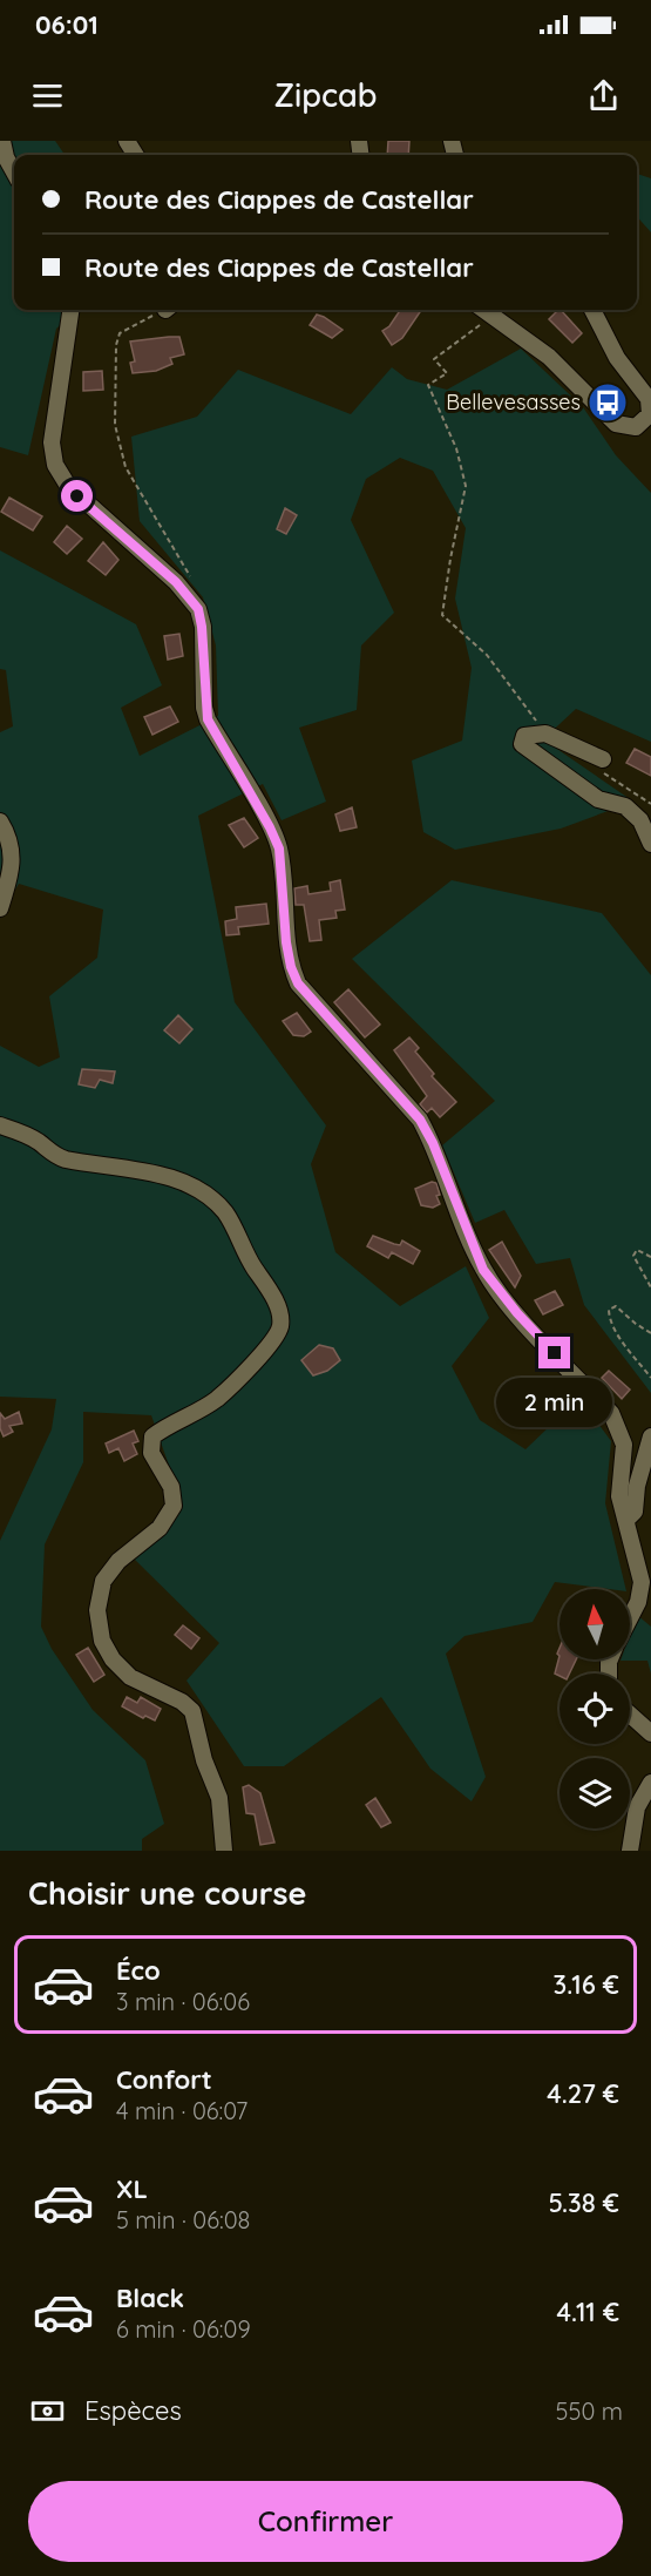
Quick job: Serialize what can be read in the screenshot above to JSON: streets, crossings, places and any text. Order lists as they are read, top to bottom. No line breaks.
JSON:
{"places":{"bus stop":["Bellevesasses"]},"north":"top","page":{"status":"06:01","header":"Zipcab","banner":["Route des Ciappes de Castellar","Route des Ciappes de Castellar"],"bubble":"2 min","heading":"Choisir une course","list":[{"name":"Éco","note":"3 min · 06:06","value":"3.16 €"},{"name":"Confort","note":"4 min · 06:07","value":"4.27 €"},{"name":"XL","note":"5 min · 06:08","value":"5.38 €"},{"name":"Black","note":"6 min · 06:09","value":"4.11 €"}],"pay":["Espèces","550 m"],"buttons":"Confirmer"}}
